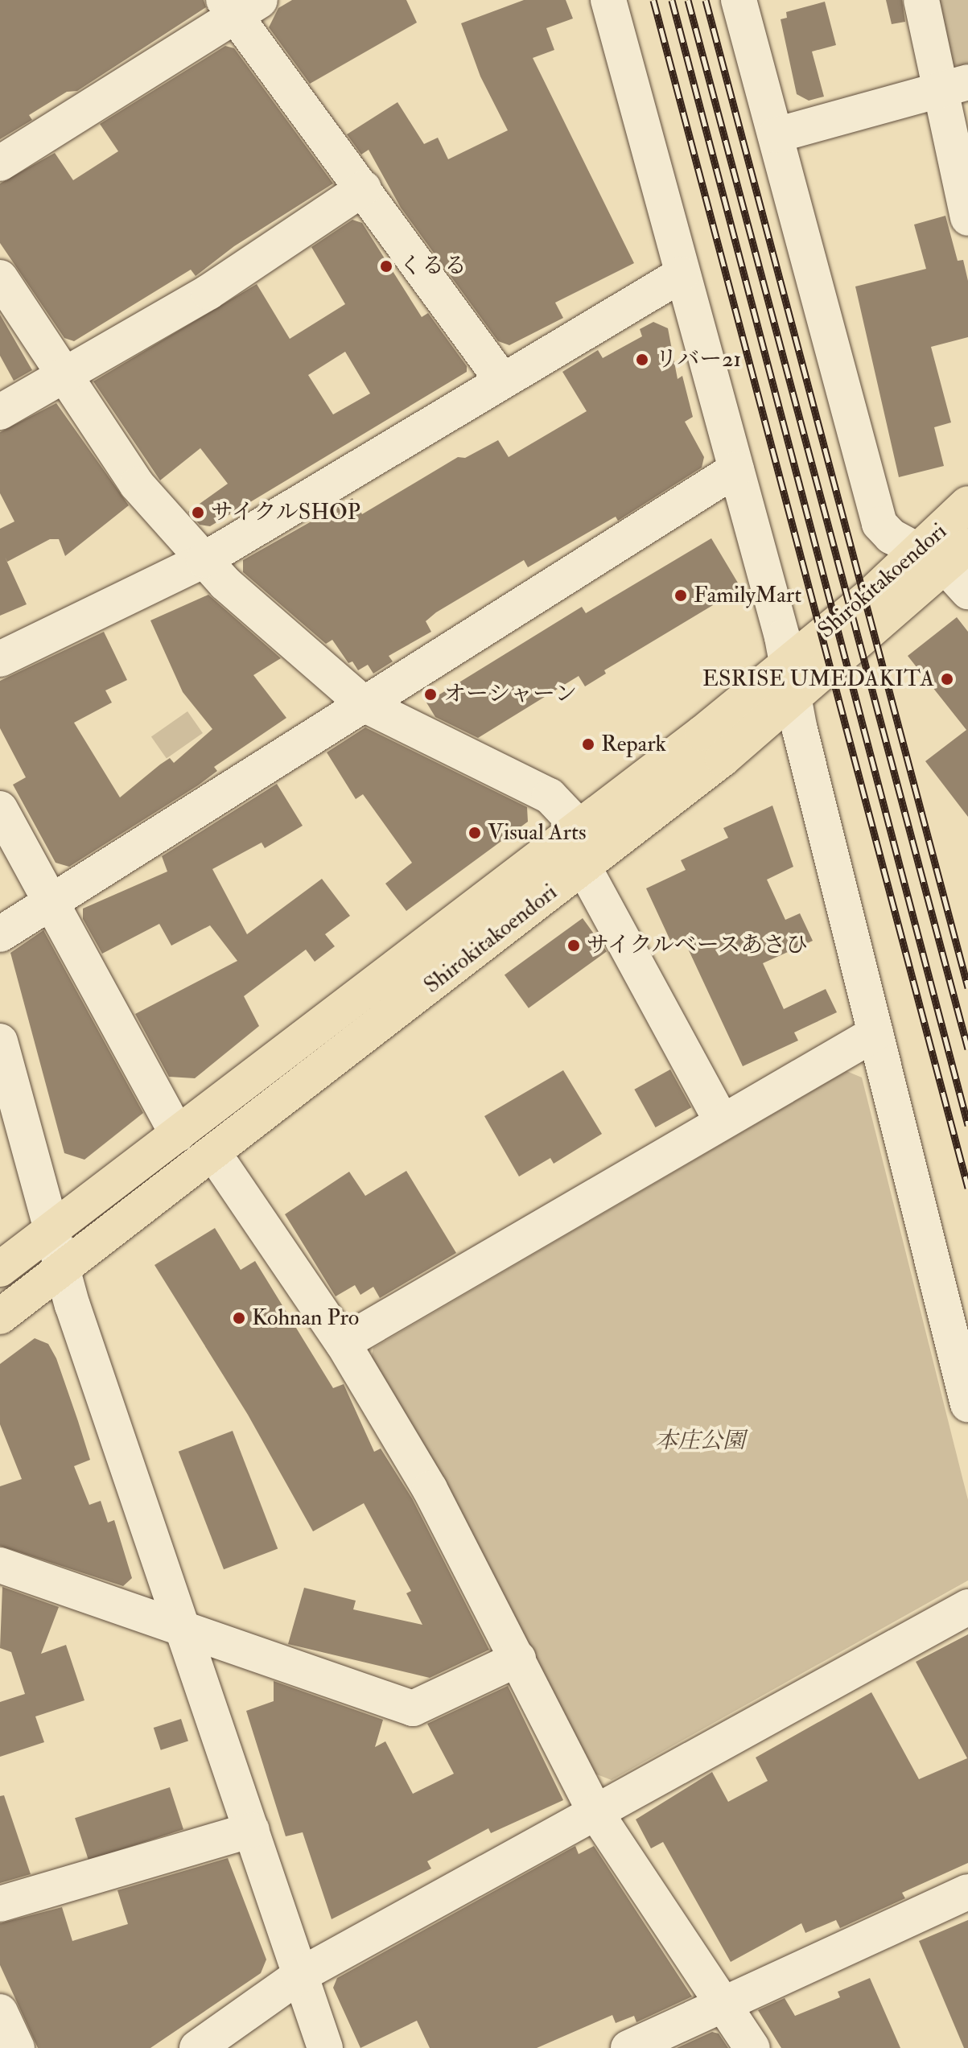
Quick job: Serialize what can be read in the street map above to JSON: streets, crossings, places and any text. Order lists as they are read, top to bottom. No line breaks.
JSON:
{"streets":{"main road":["Shirokitakoendori"]},"parks":["本庄公園"],"places":["くるる","リバー21","サイクルSHOP","FamilyMart","ESRISE UMEDAKITA","オーシャーン","Repark","Visual Arts","サイクルベースあさひ","Kohnan Pro"]}
